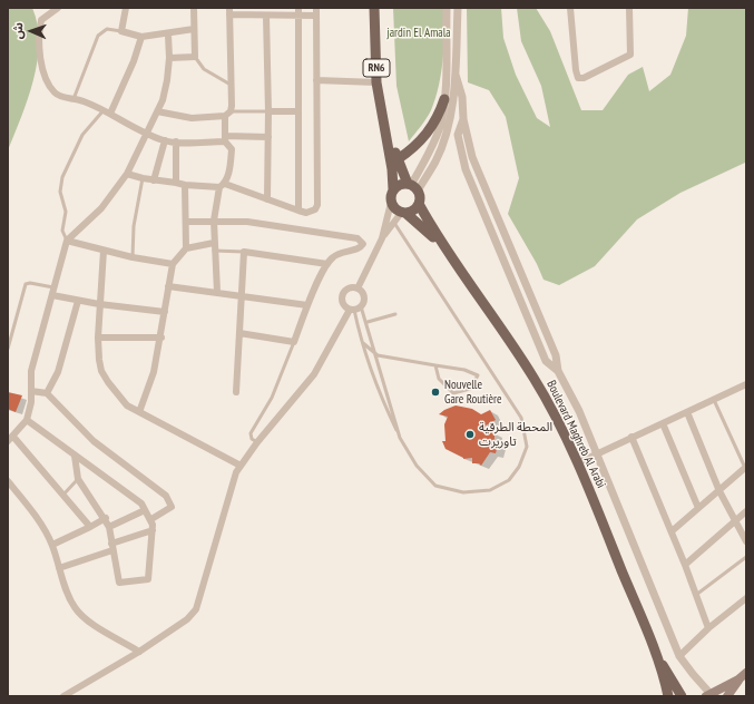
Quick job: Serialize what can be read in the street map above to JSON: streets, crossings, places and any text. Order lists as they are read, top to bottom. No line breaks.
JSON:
{"streets":{"main road":["RN6","Boulevard Maghreb Al Arabi"]},"crossings":[["RN6","Boulevard Maghreb Al Arabi"]],"parks":["jardin El Amala"],"places":["Nouvelle Gare Routière","المحطة الطرقية تاوريرت"],"north":"left"}
